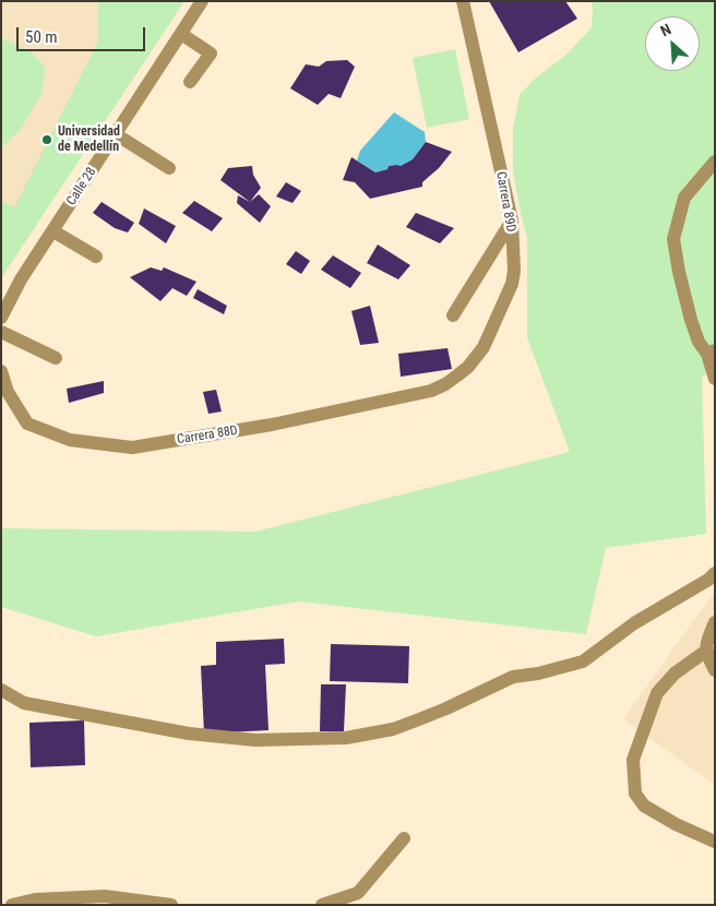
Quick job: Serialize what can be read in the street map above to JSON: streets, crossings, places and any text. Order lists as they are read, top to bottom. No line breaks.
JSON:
{"streets":{"street":["Calle 28","Carrera 89D","Carrera 88D"]},"crossings":[["Carrera 89D","Carrera 88D"]],"places":["Universidad de Medellín"],"scale_bar":"50 m","north":"top left"}
